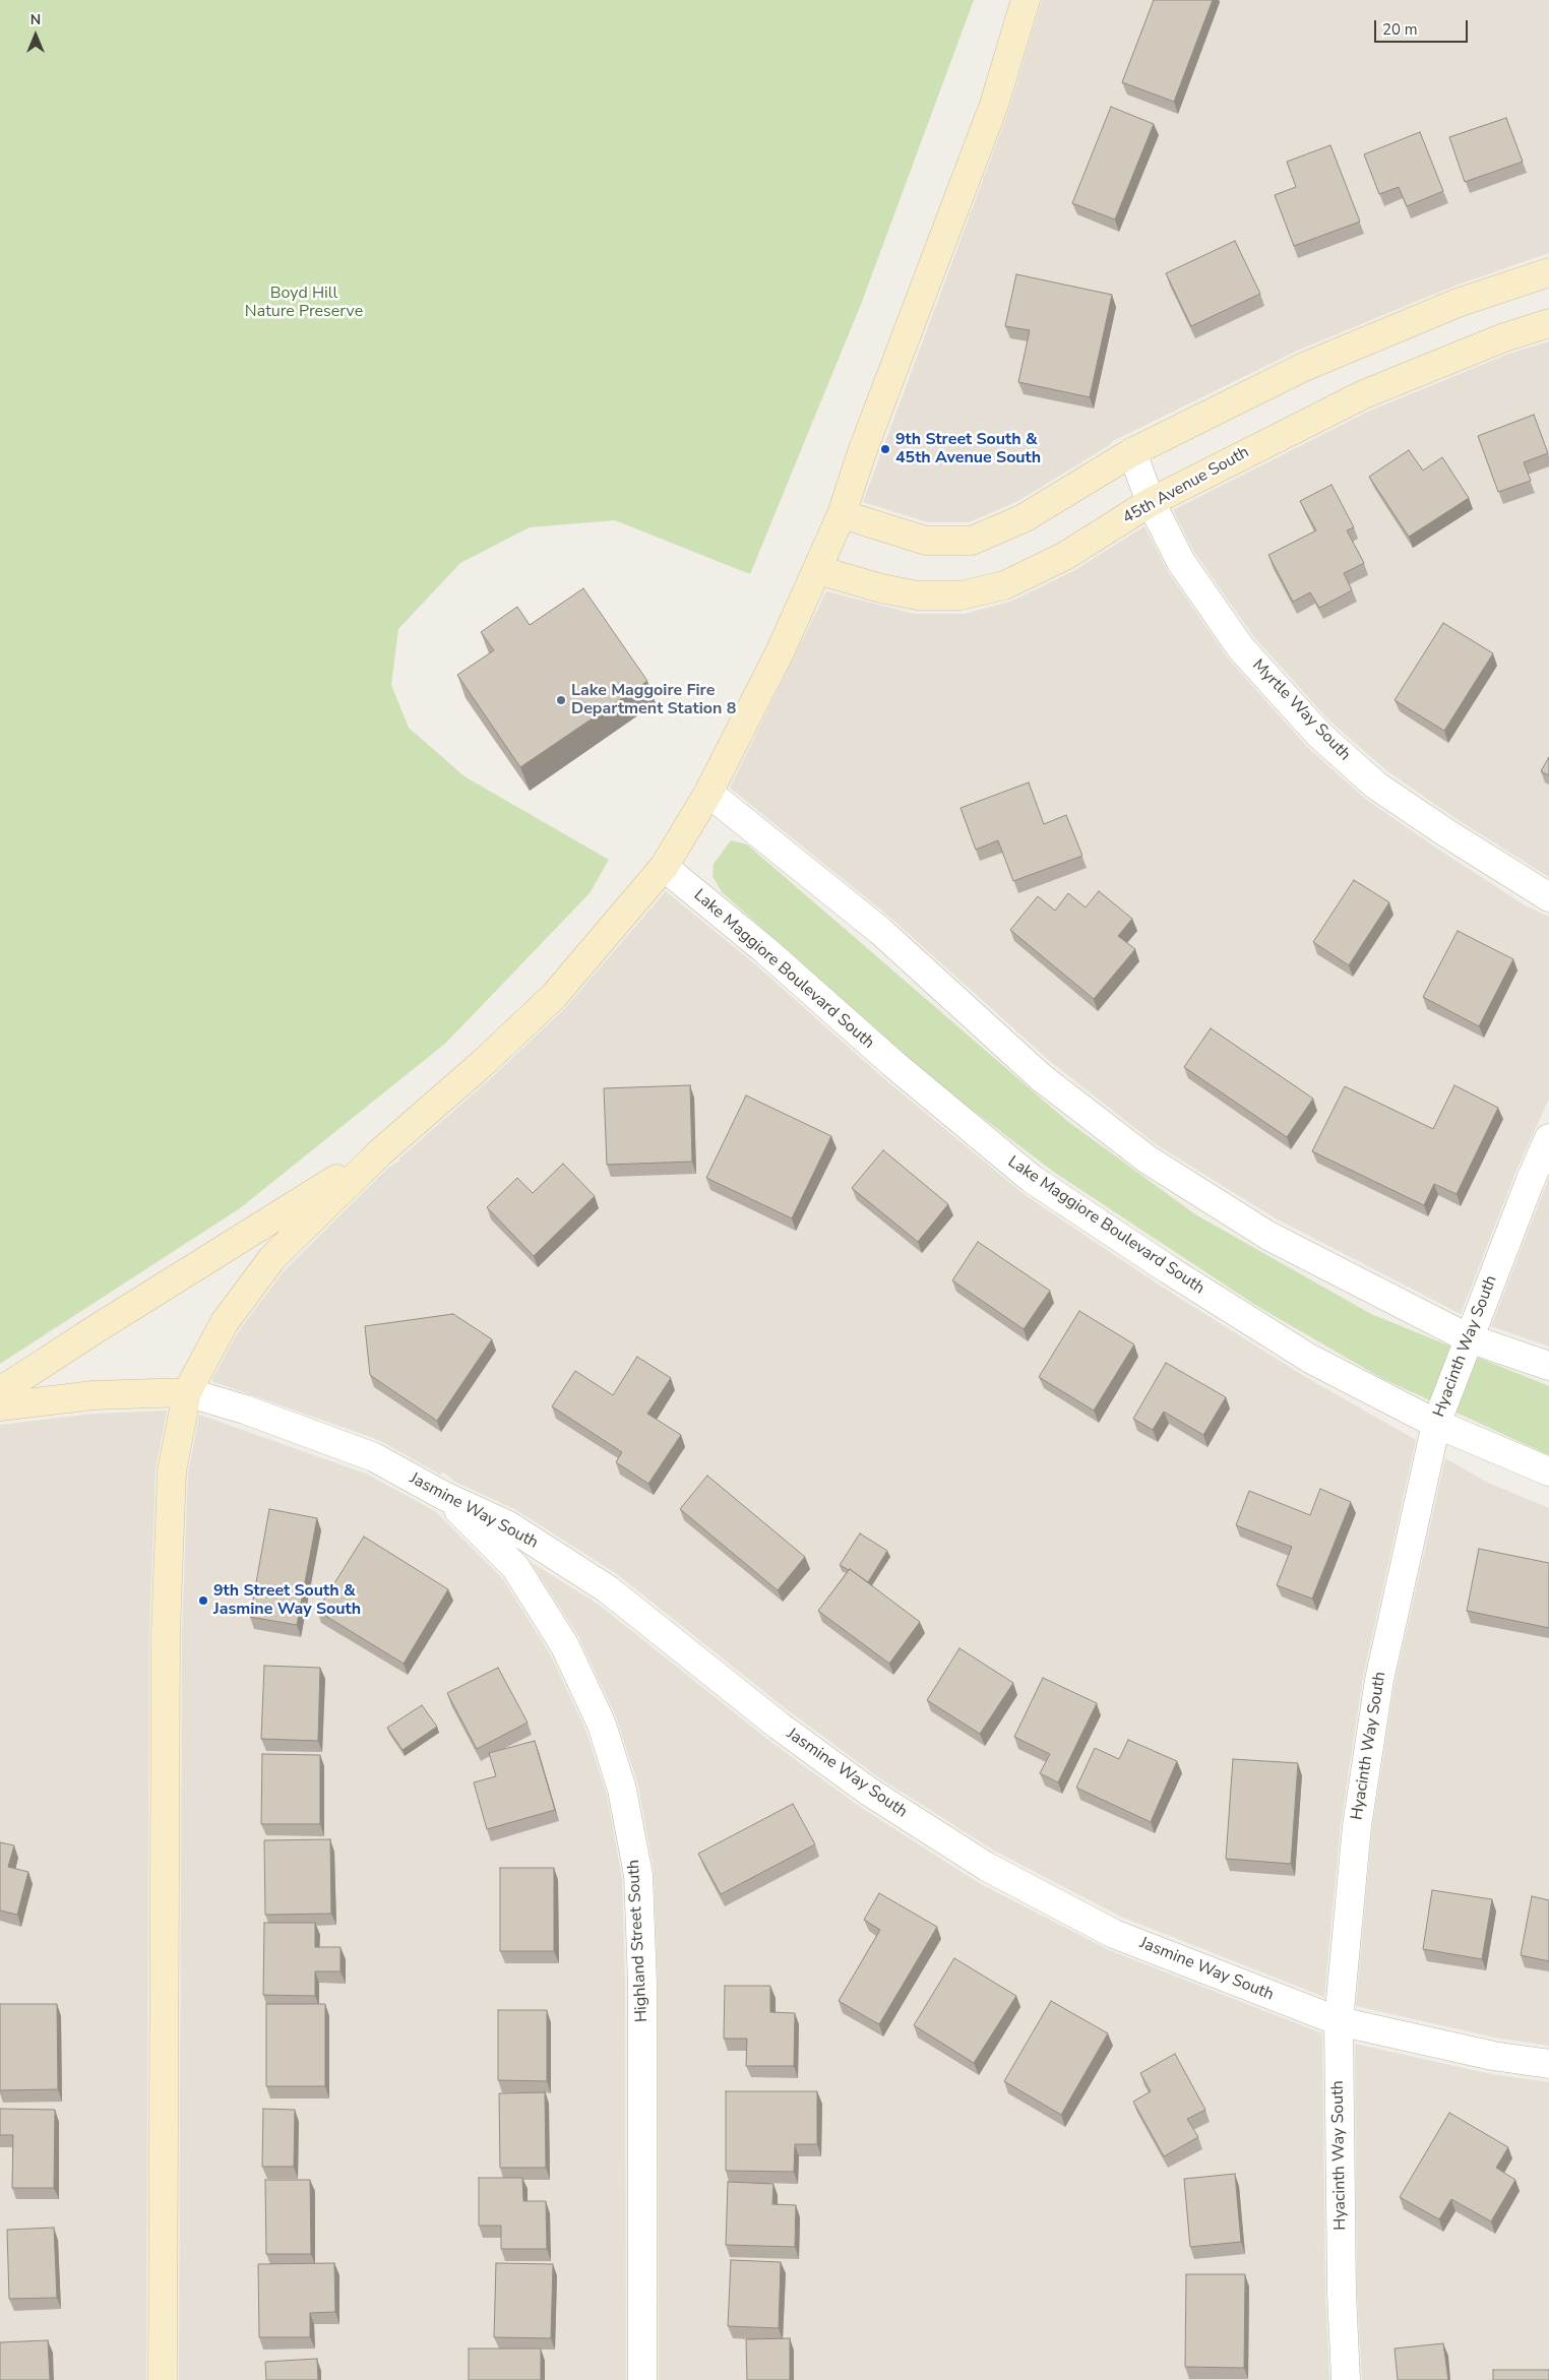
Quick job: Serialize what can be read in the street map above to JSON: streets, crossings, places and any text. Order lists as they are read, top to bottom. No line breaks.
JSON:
{"streets":{"main road":["45th Avenue South"],"street":["Myrtle Way South","Lake Maggiore Boulevard South","Hyacinth Way South","Jasmine Way South","Highland Street South"]},"crossings":[["45th Avenue South","Myrtle Way South"],["Lake Maggiore Boulevard South","Hyacinth Way South"],["Hyacinth Way South","Jasmine Way South"],["Jasmine Way South","Highland Street South"]],"parks":["Boyd Hill Nature Preserve"],"places":["9th Street South & 45th Avenue South","Lake Maggoire Fire Department Station 8","9th Street South & Jasmine Way South"],"scale_bar":"20 m","north":"top"}
